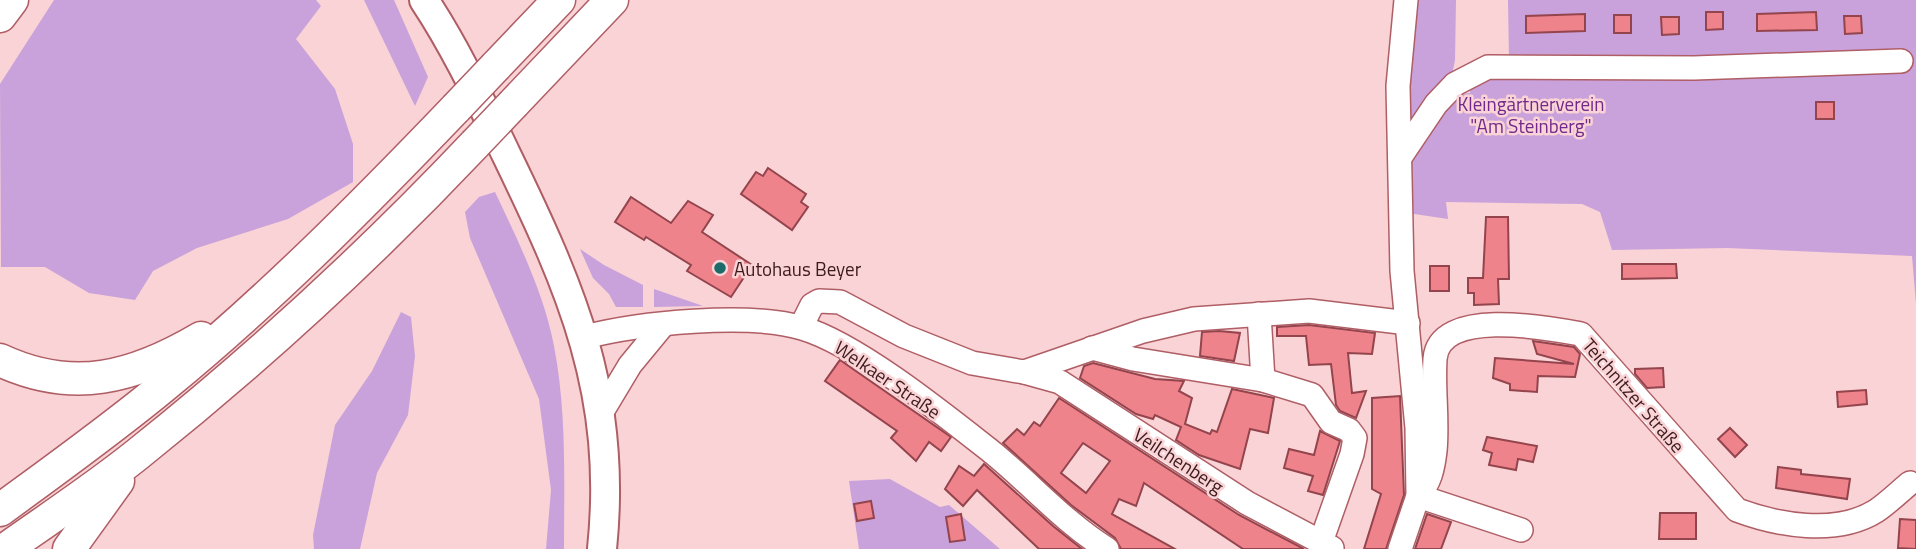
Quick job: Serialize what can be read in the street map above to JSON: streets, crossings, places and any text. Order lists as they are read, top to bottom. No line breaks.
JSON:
{"streets":{"street":["Welkaer Straße","Teichnitzer Straße","Veilchenberg"]},"parks":["Kleingärtnerverein \"Am Steinberg\""],"places":["Autohaus Beyer"]}
